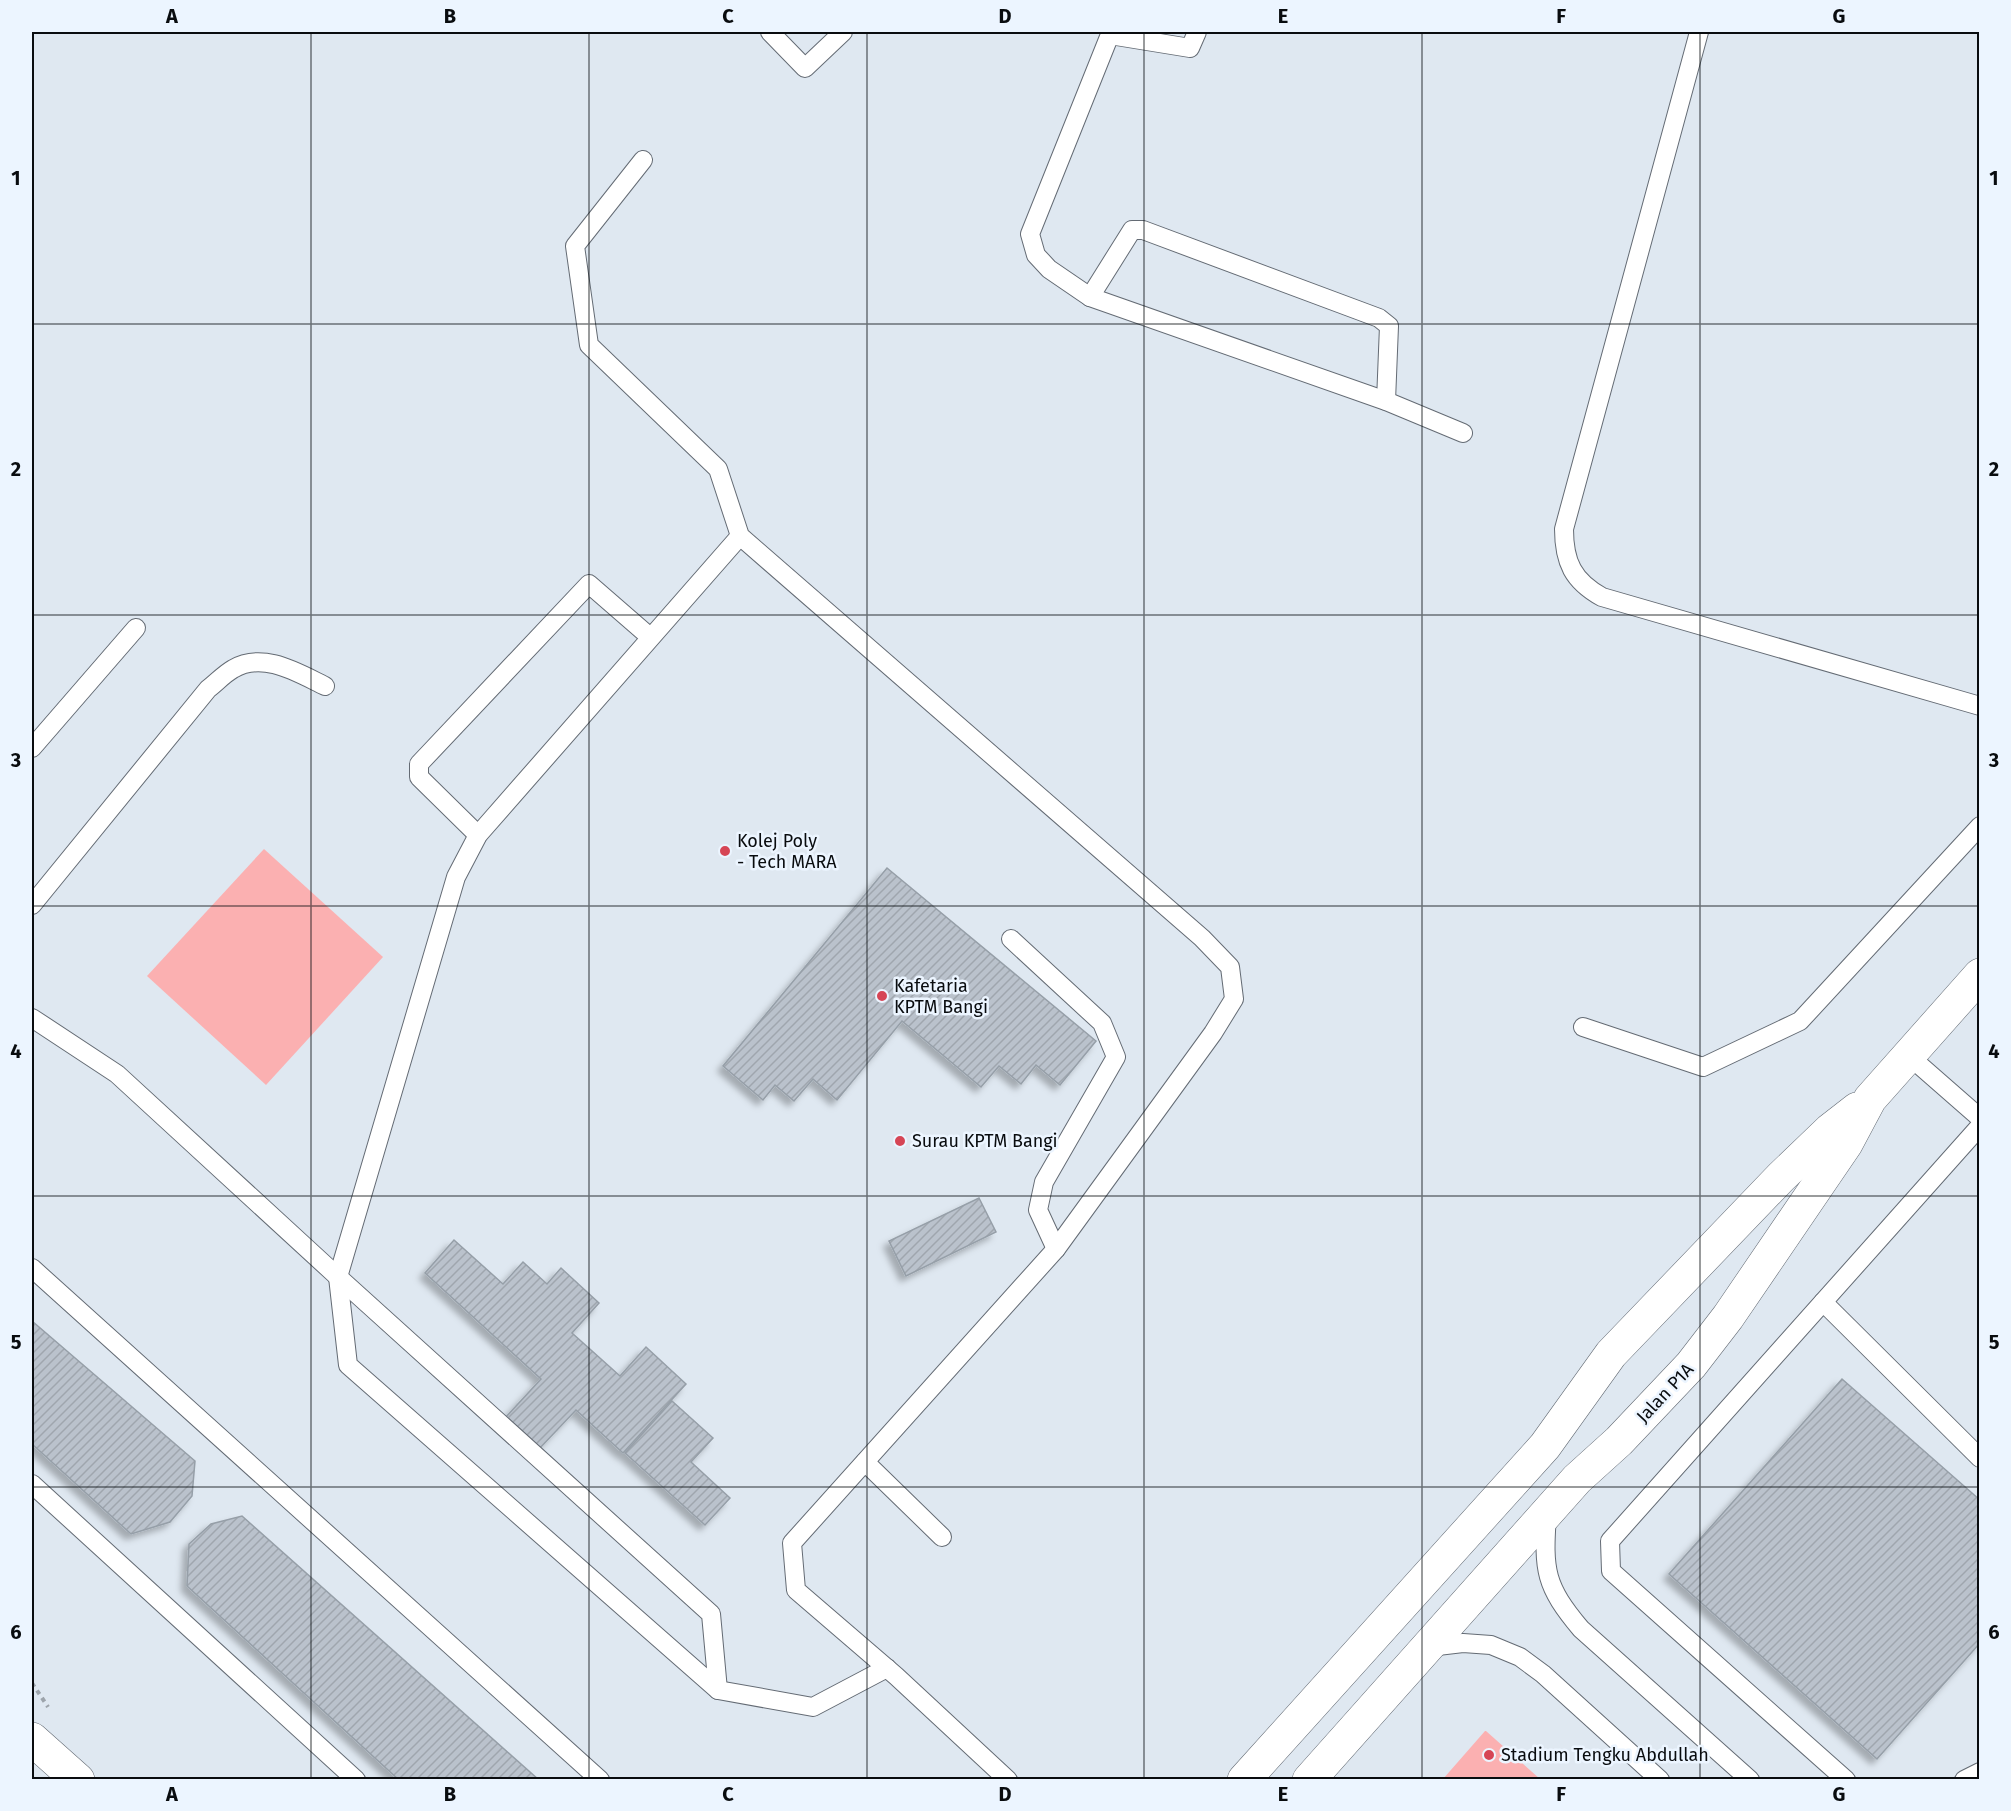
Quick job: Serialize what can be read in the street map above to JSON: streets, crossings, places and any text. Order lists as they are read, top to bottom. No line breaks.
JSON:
{"streets":{"main road":["Jalan P1A"]},"places":["Kolej Poly - Tech MARA","Kafetaria KPTM Bangi","Surau KPTM Bangi","Stadium Tengku Abdullah"],"grid":{"columns":["A","B","C","D","E","F","G"],"rows":["1","2","3","4","5","6"]}}
